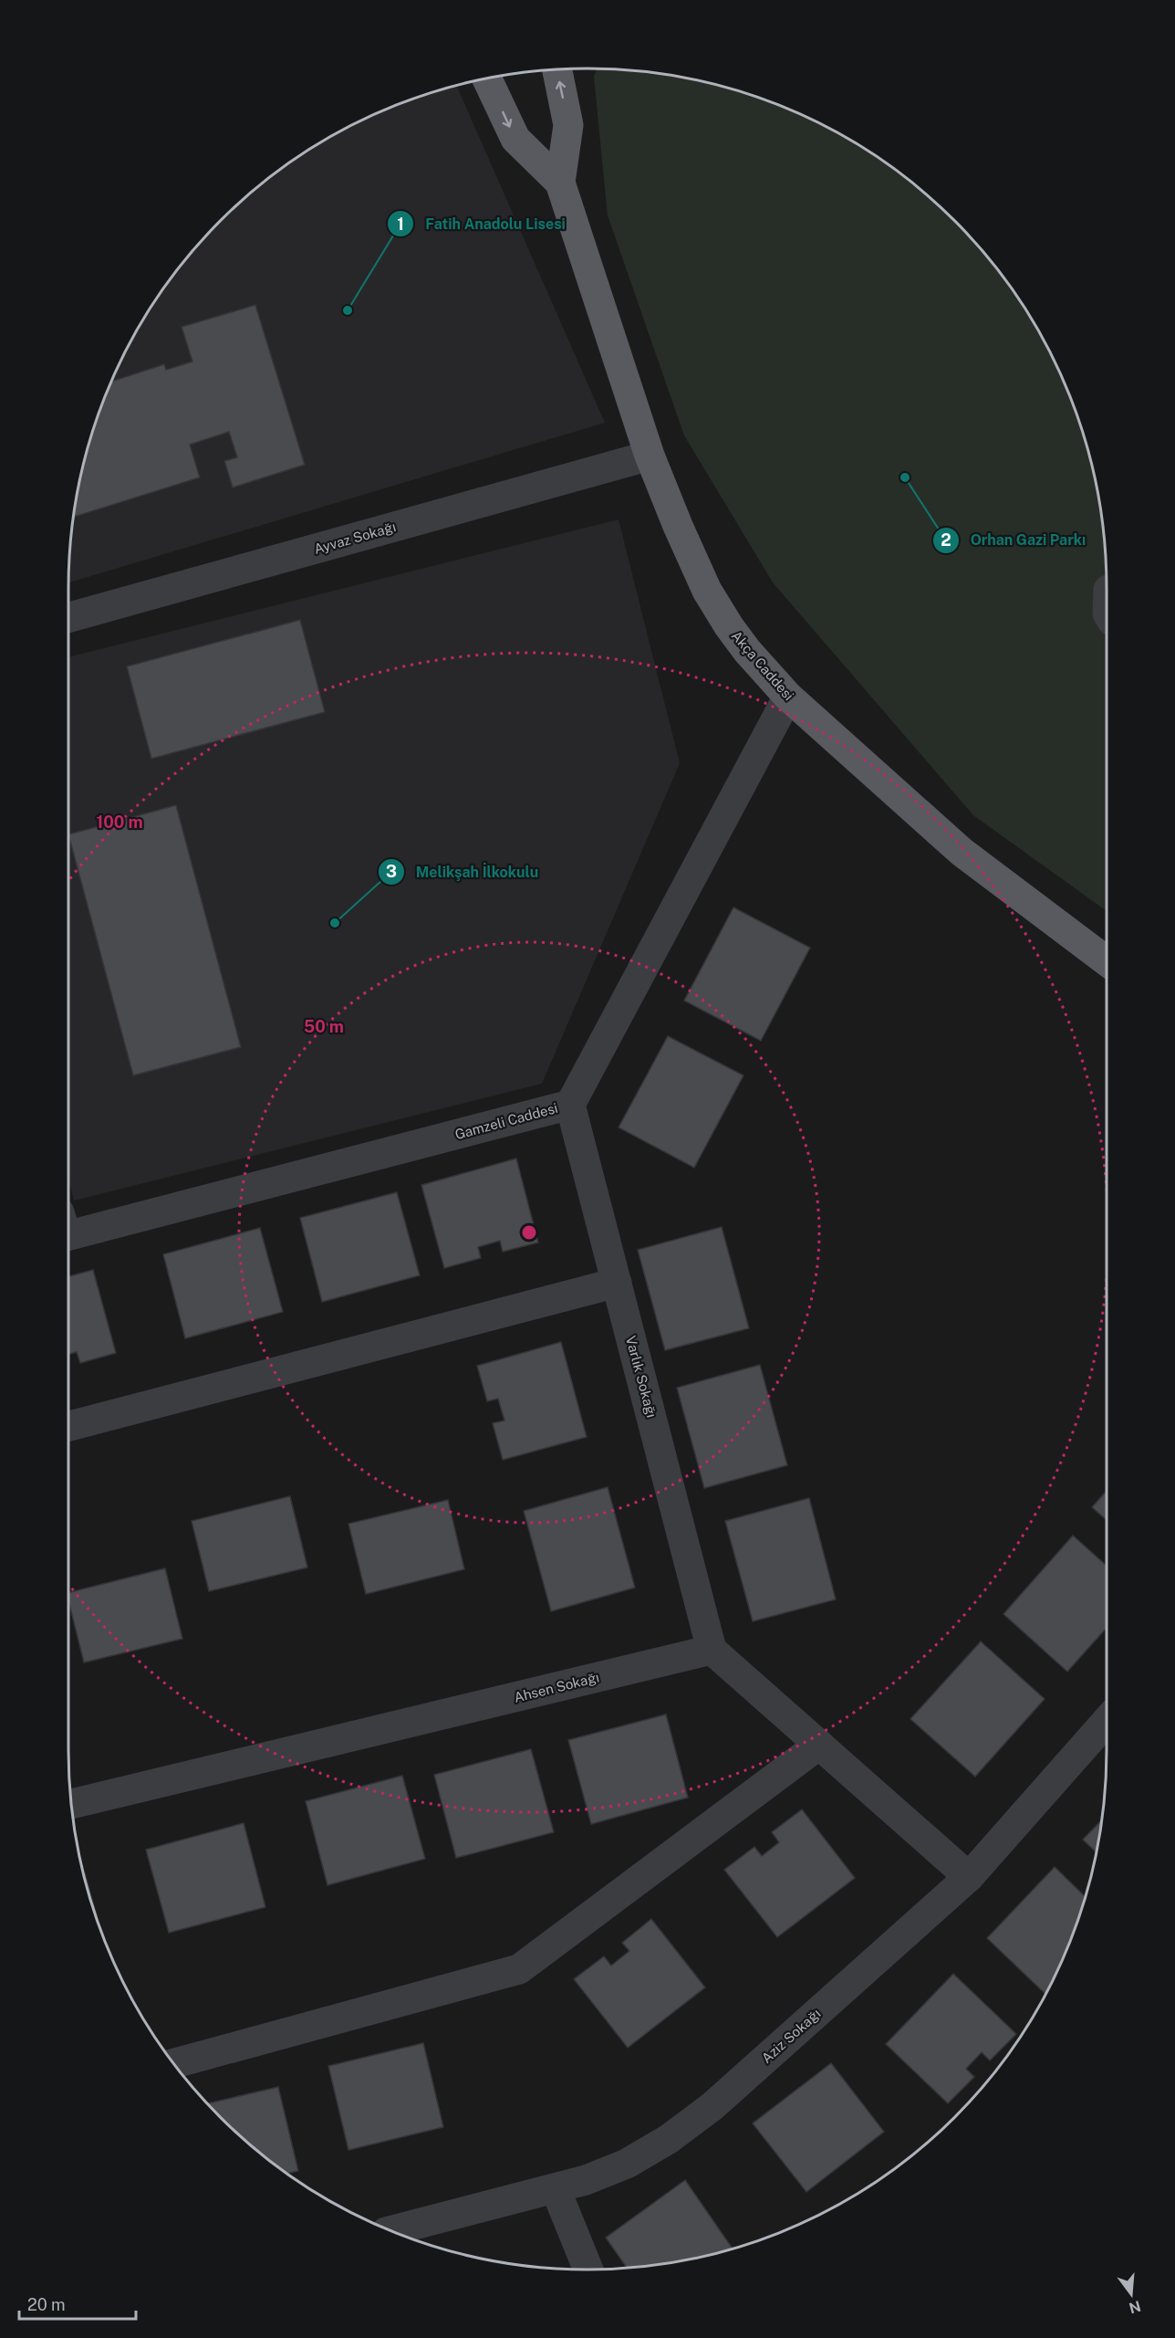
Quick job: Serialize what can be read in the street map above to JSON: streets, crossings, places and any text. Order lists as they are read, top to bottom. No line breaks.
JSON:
{"streets":{"main road":["Akça Caddesi"],"street":["Ayvaz Sokağı","Gamzeli Caddesi","Varlık Sokağı","Ahsen Sokağı","Aziz Sokağı"]},"crossings":[["Ayvaz Sokağı","Akça Caddesi"],["Akça Caddesi","Gamzeli Caddesi"],["Gamzeli Caddesi","Varlık Sokağı"],["Varlık Sokağı","Ahsen Sokağı"]],"places":["Fatih Anadolu Lisesi","Orhan Gazi Parkı","Melikşah İlkokulu"],"scale_bar":"20 m","north":"bottom","rings":["100 m","50 m"]}
